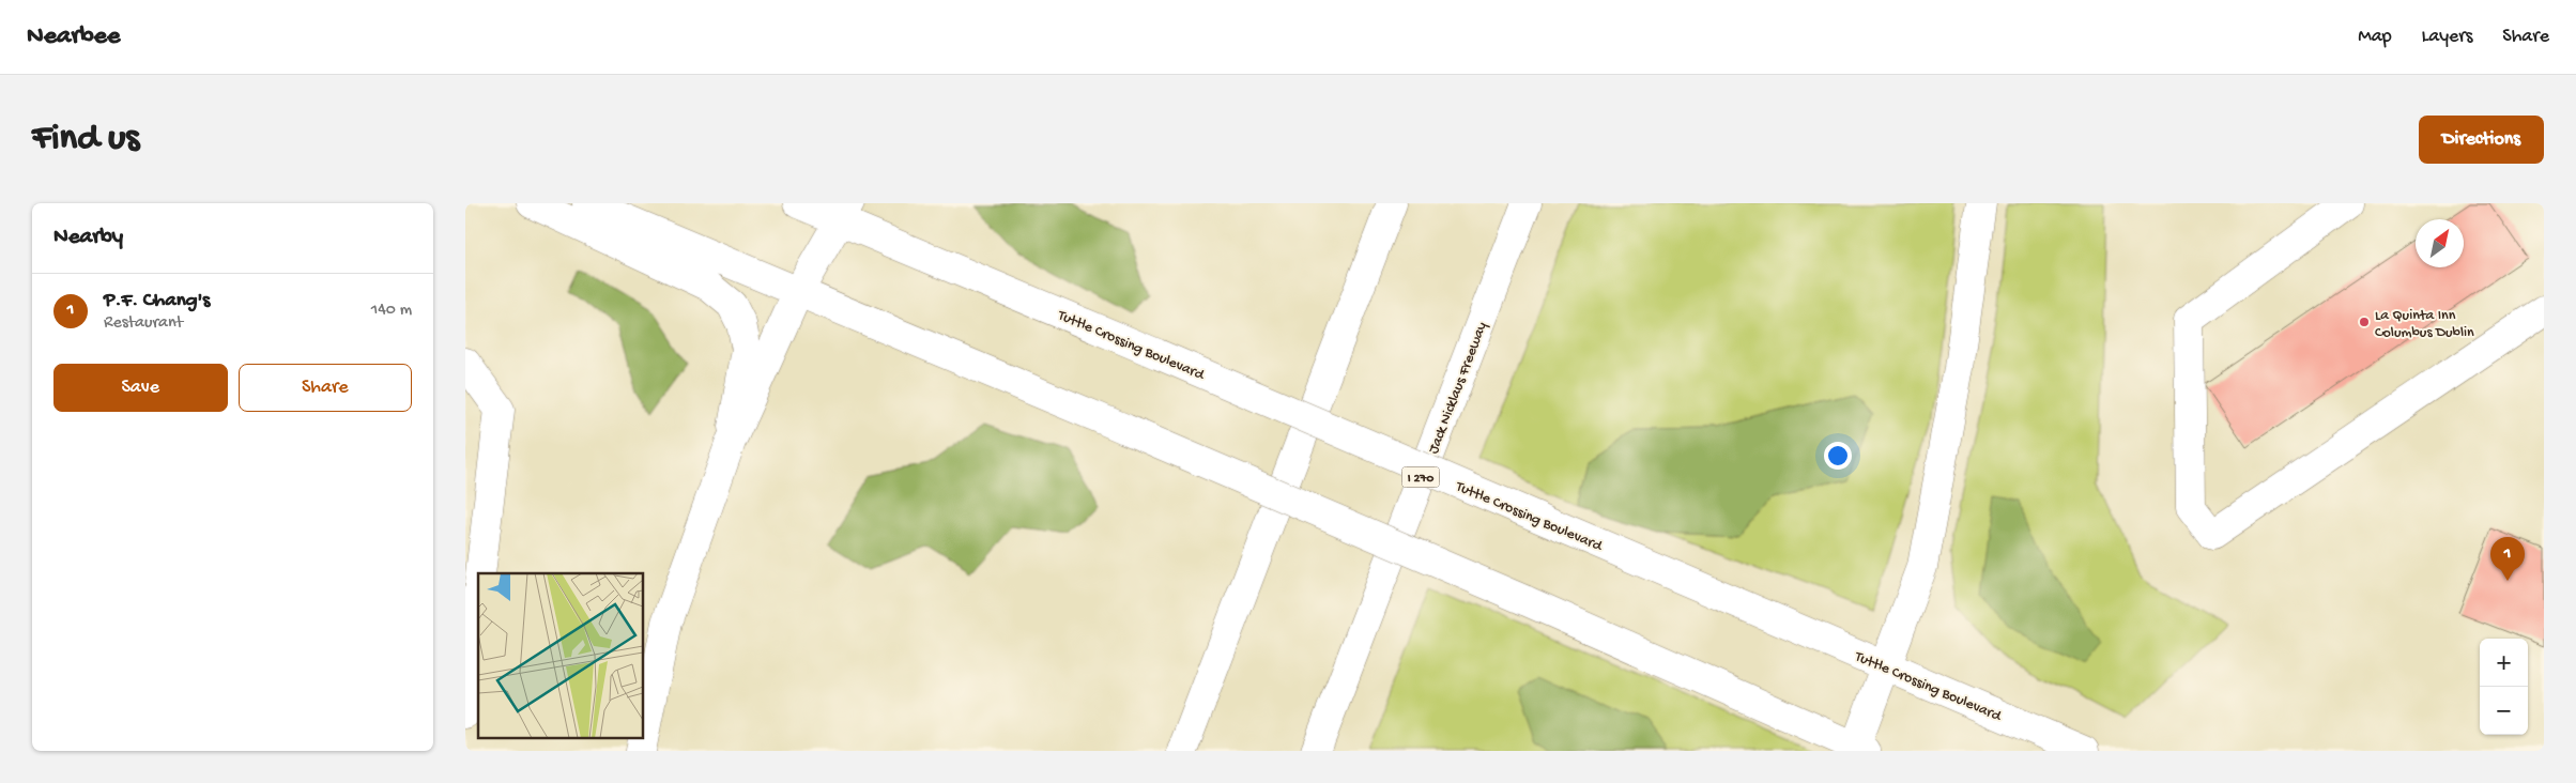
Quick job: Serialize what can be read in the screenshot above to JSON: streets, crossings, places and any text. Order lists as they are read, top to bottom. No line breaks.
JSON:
{"streets":{"main road":["Tuttle Crossing Boulevard","Jack Nicklaus Freeway","I 270"]},"places":["La Quinta Inn Columbus Dublin"],"north":"top right","page":{"header":"Nearbee","nav":["Map","Layers","Share"],"buttons":["Directions",["Save","Share"]],"title":"Find us","heading":"Nearby","list":[{"mark":"1","name":"P.F. Chang's","note":"Restaurant","value":"140 m"}],"pins":"1","map_buttons":["+","−"]}}
